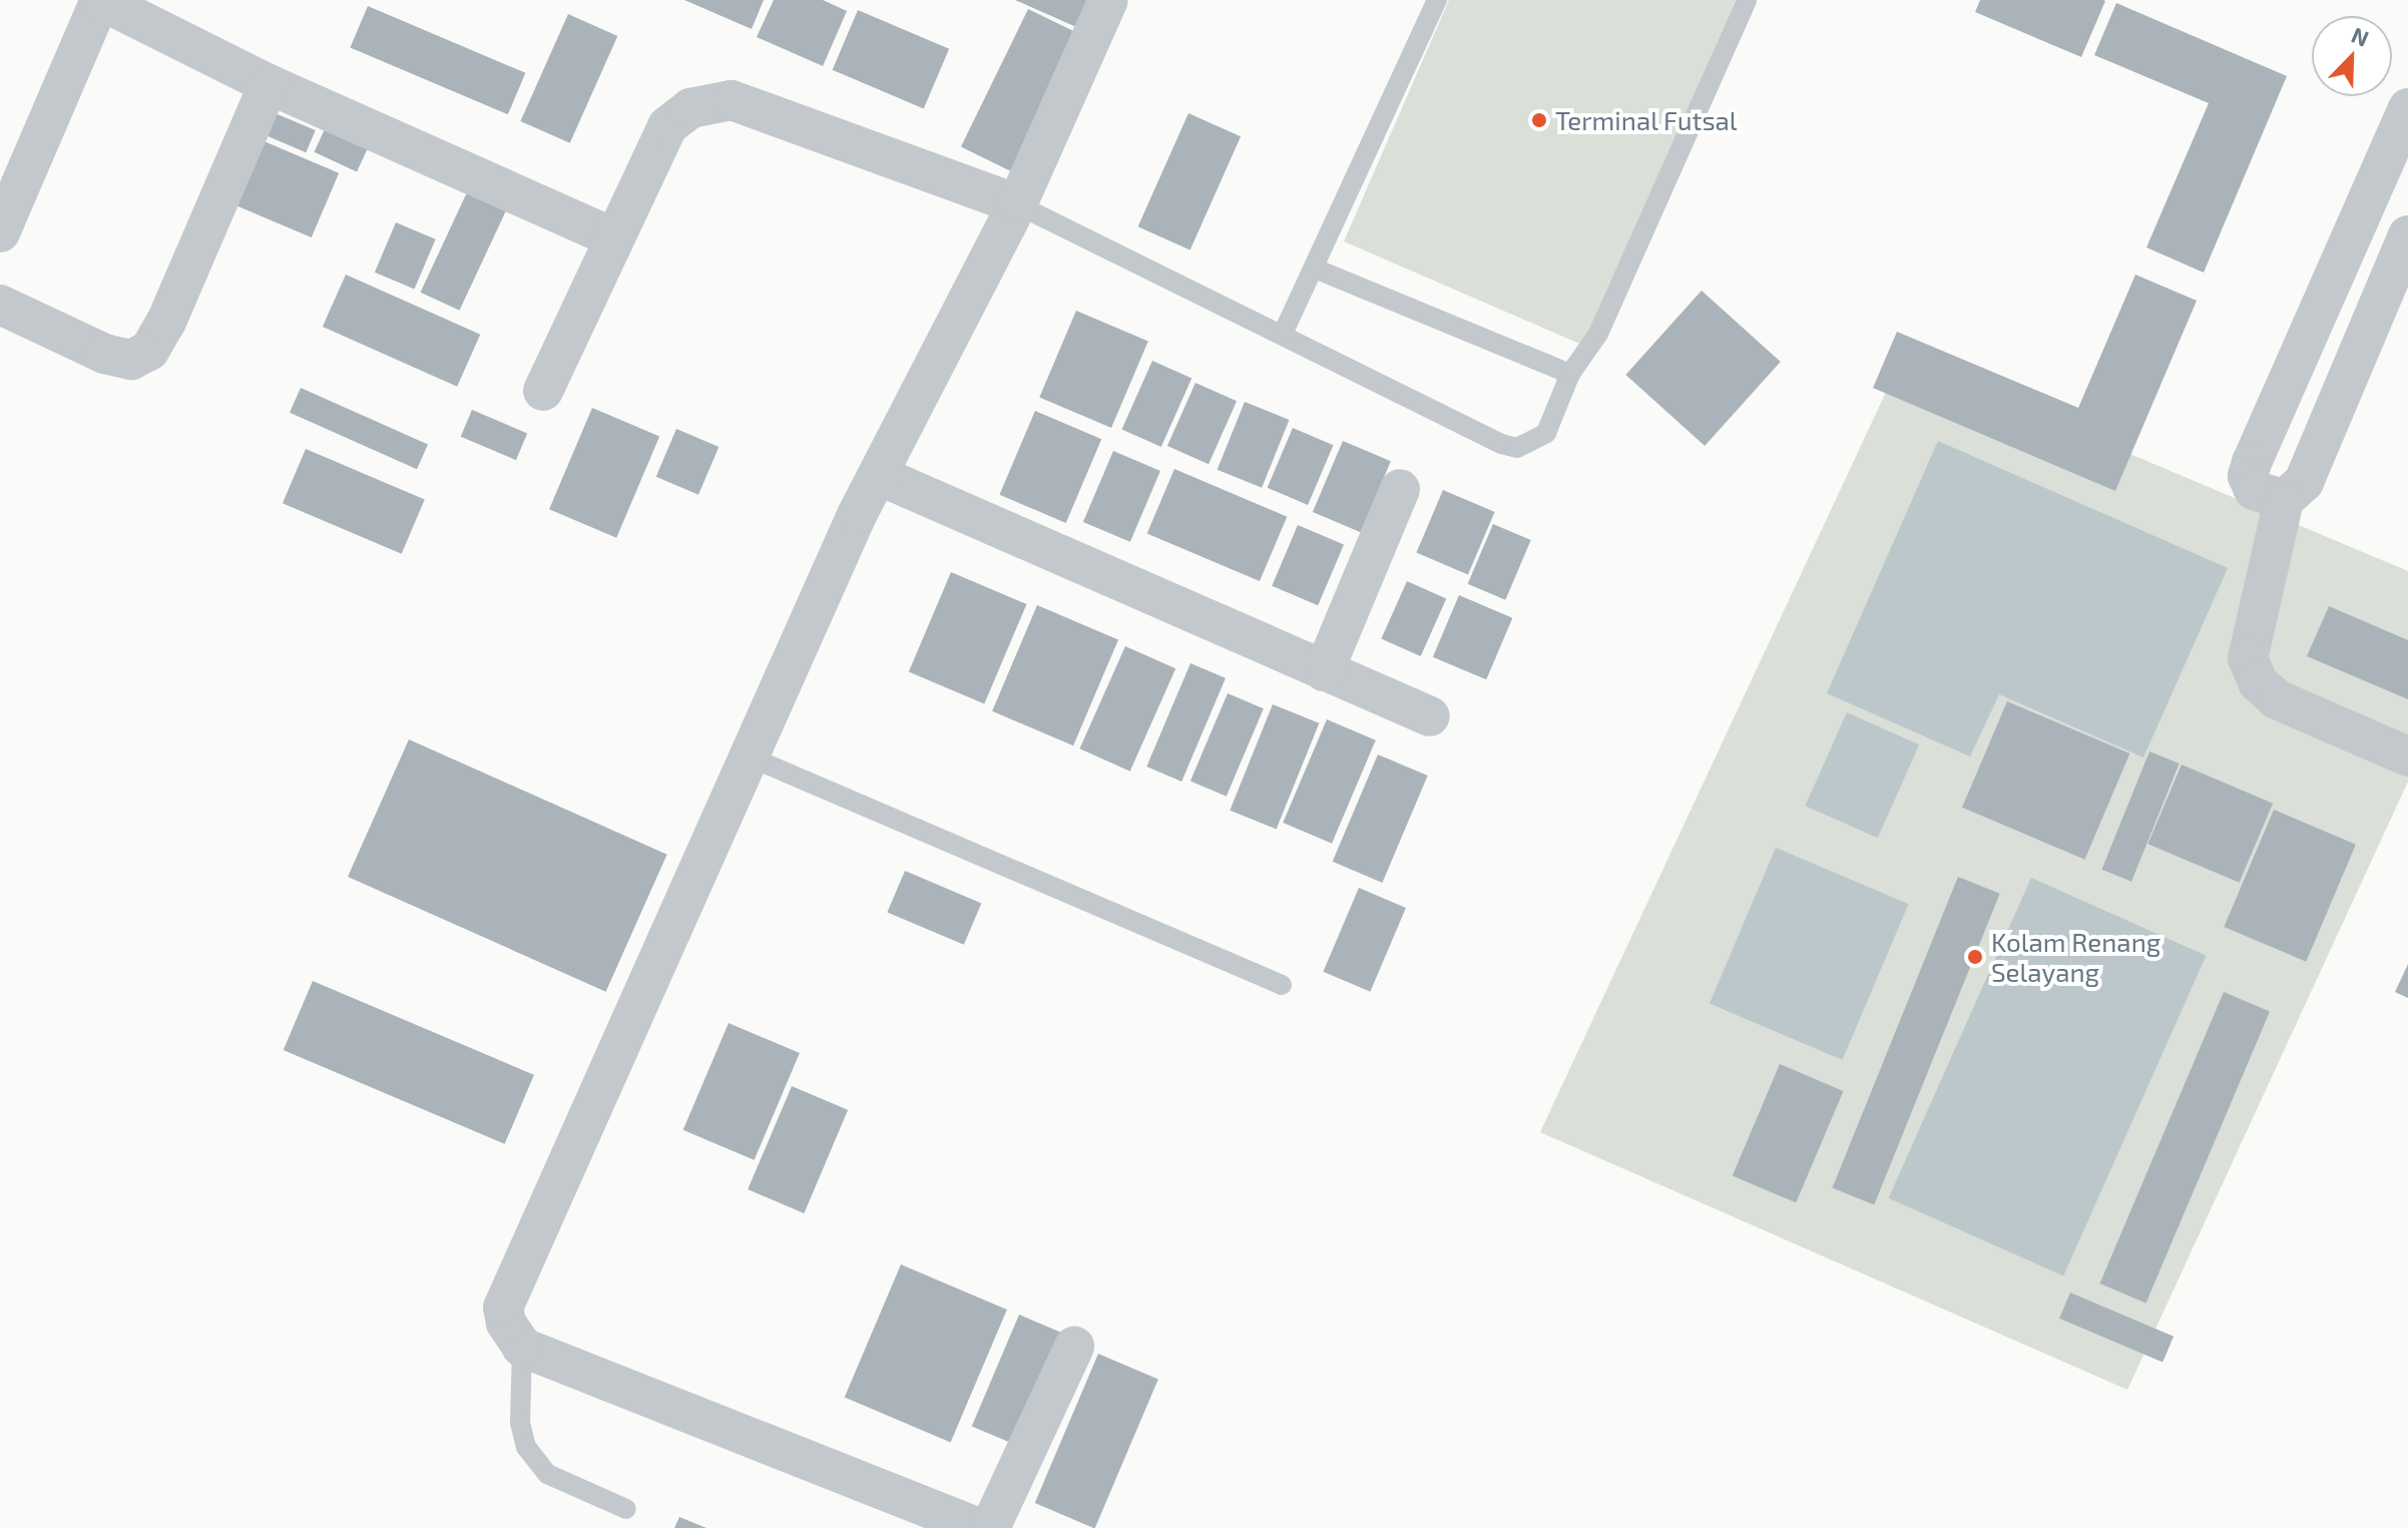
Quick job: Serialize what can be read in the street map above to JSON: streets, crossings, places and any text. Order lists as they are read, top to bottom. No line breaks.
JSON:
{"places":["Terminal Futsal","Kolam Renang Selayang"],"north":"top right"}
